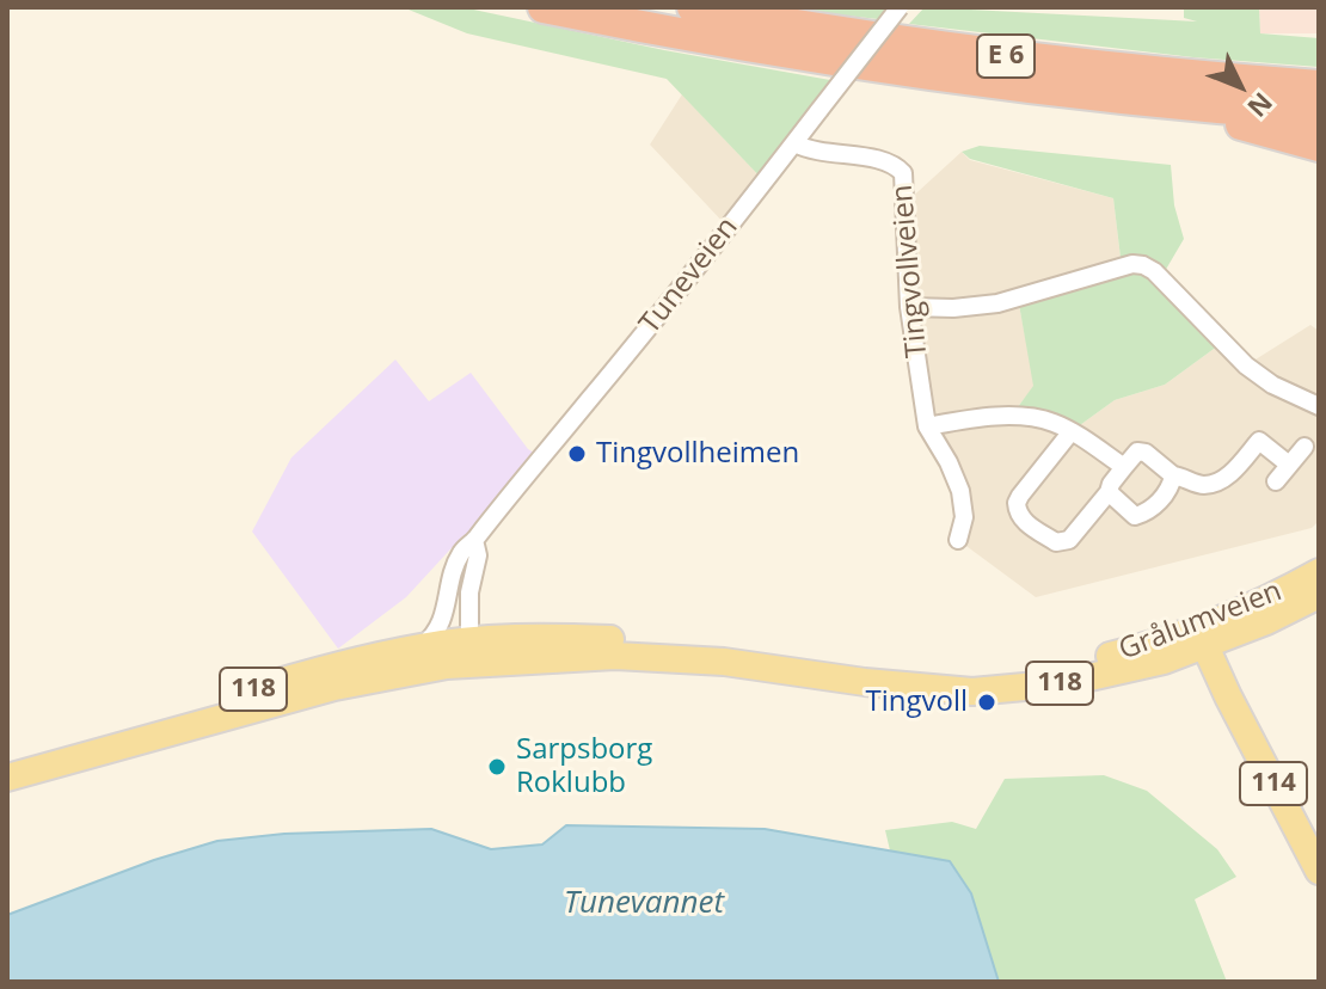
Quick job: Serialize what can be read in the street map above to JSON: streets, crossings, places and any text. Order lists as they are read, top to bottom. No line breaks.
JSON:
{"streets":{"highway":["E 6"],"main road":["Grålumveien","118","114"],"street":["Tingvollveien","Tuneveien"]},"crossings":[["Tingvollveien","Tuneveien"],["Tuneveien","118"],["Grålumveien","118"],["Grålumveien","114"]],"water":["Tunevannet"],"places":["Tingvollheimen","Tingvoll","Sarpsborg Roklubb"],"north":"bottom right"}
